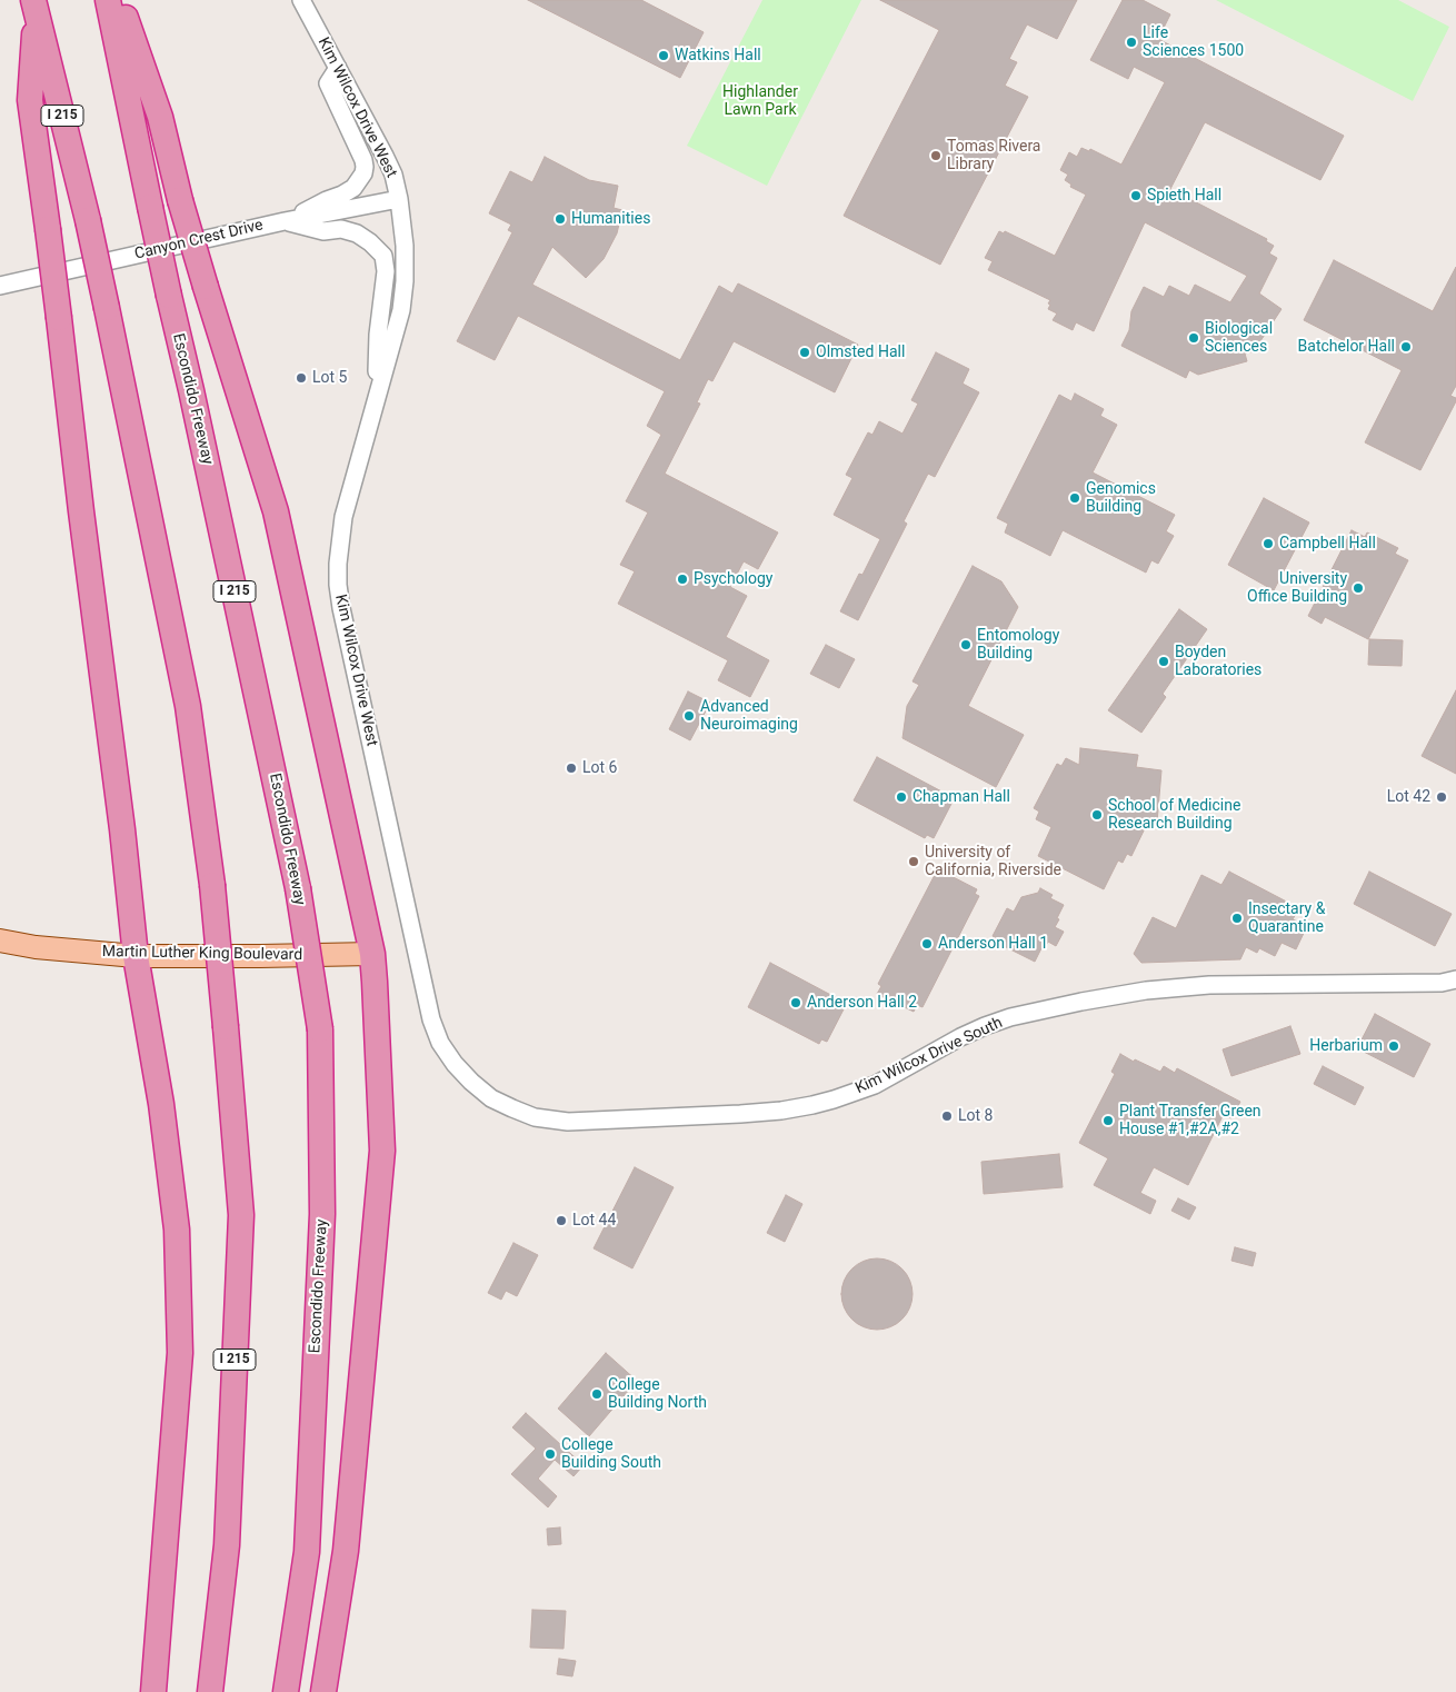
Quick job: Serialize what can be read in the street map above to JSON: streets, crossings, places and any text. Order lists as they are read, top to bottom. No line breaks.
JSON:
{"streets":{"highway":["I 215","Escondido Freeway"],"main road":["Martin Luther King Boulevard"],"street":["Kim Wilcox Drive West","Canyon Crest Drive","Kim Wilcox Drive South"]},"crossings":[["Kim Wilcox Drive West","Canyon Crest Drive"],["Kim Wilcox Drive West","Kim Wilcox Drive South"]],"parks":["Highlander Lawn Park"],"places":["Life Sciences 1500","Watkins Hall","Tomas Rivera Library","Spieth Hall","Humanities","Biological Sciences","Batchelor Hall","Olmsted Hall","Lot 5","Genomics Building","Campbell Hall","Psychology","University Office Building","Entomology Building","Boyden Laboratories","Advanced Neuroimaging","Lot 6","Chapman Hall","Lot 42","School of Medicine Research Building","University of California, Riverside","Insectary & Quarantine","Anderson Hall 1","Anderson Hall 2","Herbarium","Lot 8","Plant Transfer Green House #1,#2A,#2","Lot 44","College Building North","College Building South"]}
